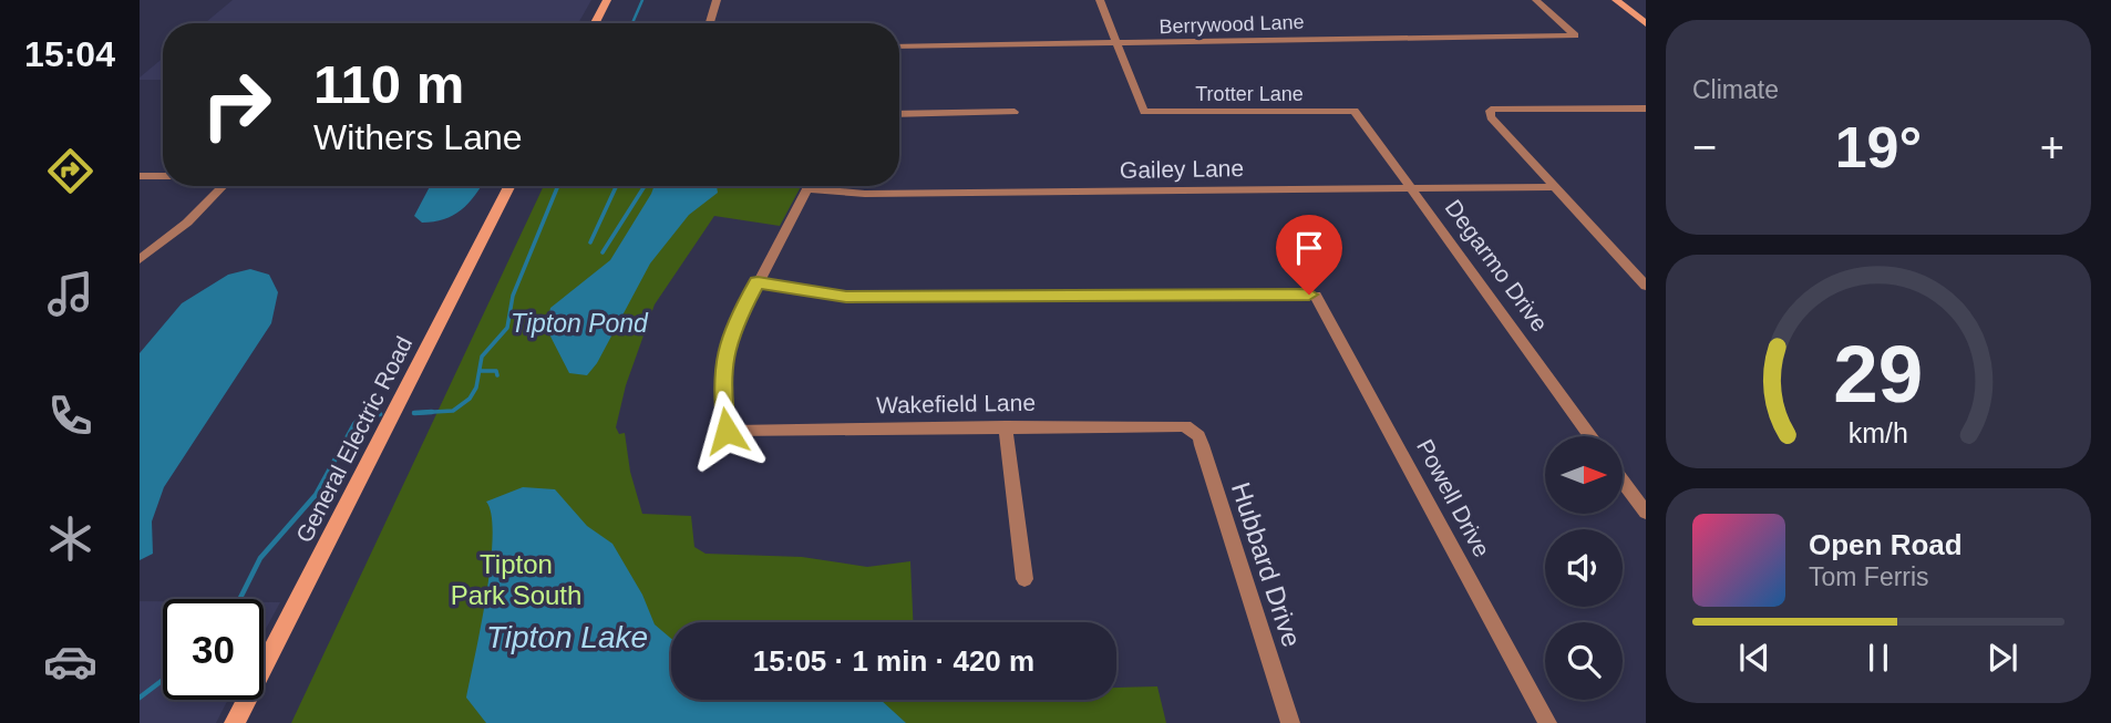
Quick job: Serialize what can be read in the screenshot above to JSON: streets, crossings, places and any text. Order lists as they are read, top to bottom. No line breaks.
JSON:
{"streets":{"main road":["General Electric Road"],"street":["Berrywood Lane","Trotter Lane","Gailey Lane","Degarmo Drive","Wakefield Lane","Powell Drive","Hubbard Drive"]},"crossings":[["Berrywood Lane","Trotter Lane"],["Trotter Lane","Degarmo Drive"],["Gailey Lane","Degarmo Drive"],["Wakefield Lane","Powell Drive"],["Wakefield Lane","Hubbard Drive"]],"water":["Tipton Pond","Tipton Lake"],"parks":["Tipton Park South"],"north":"right","page":{"tabs":"15:04","tile":"Climate","turn":["110 m","Withers Lane"],"heat":["−","19°","+"],"song":["Open Road","Tom Ferris"],"limit":"30","trip":"15:05 · 1 min · 420 m","gauge":["29","km/h"]}}
